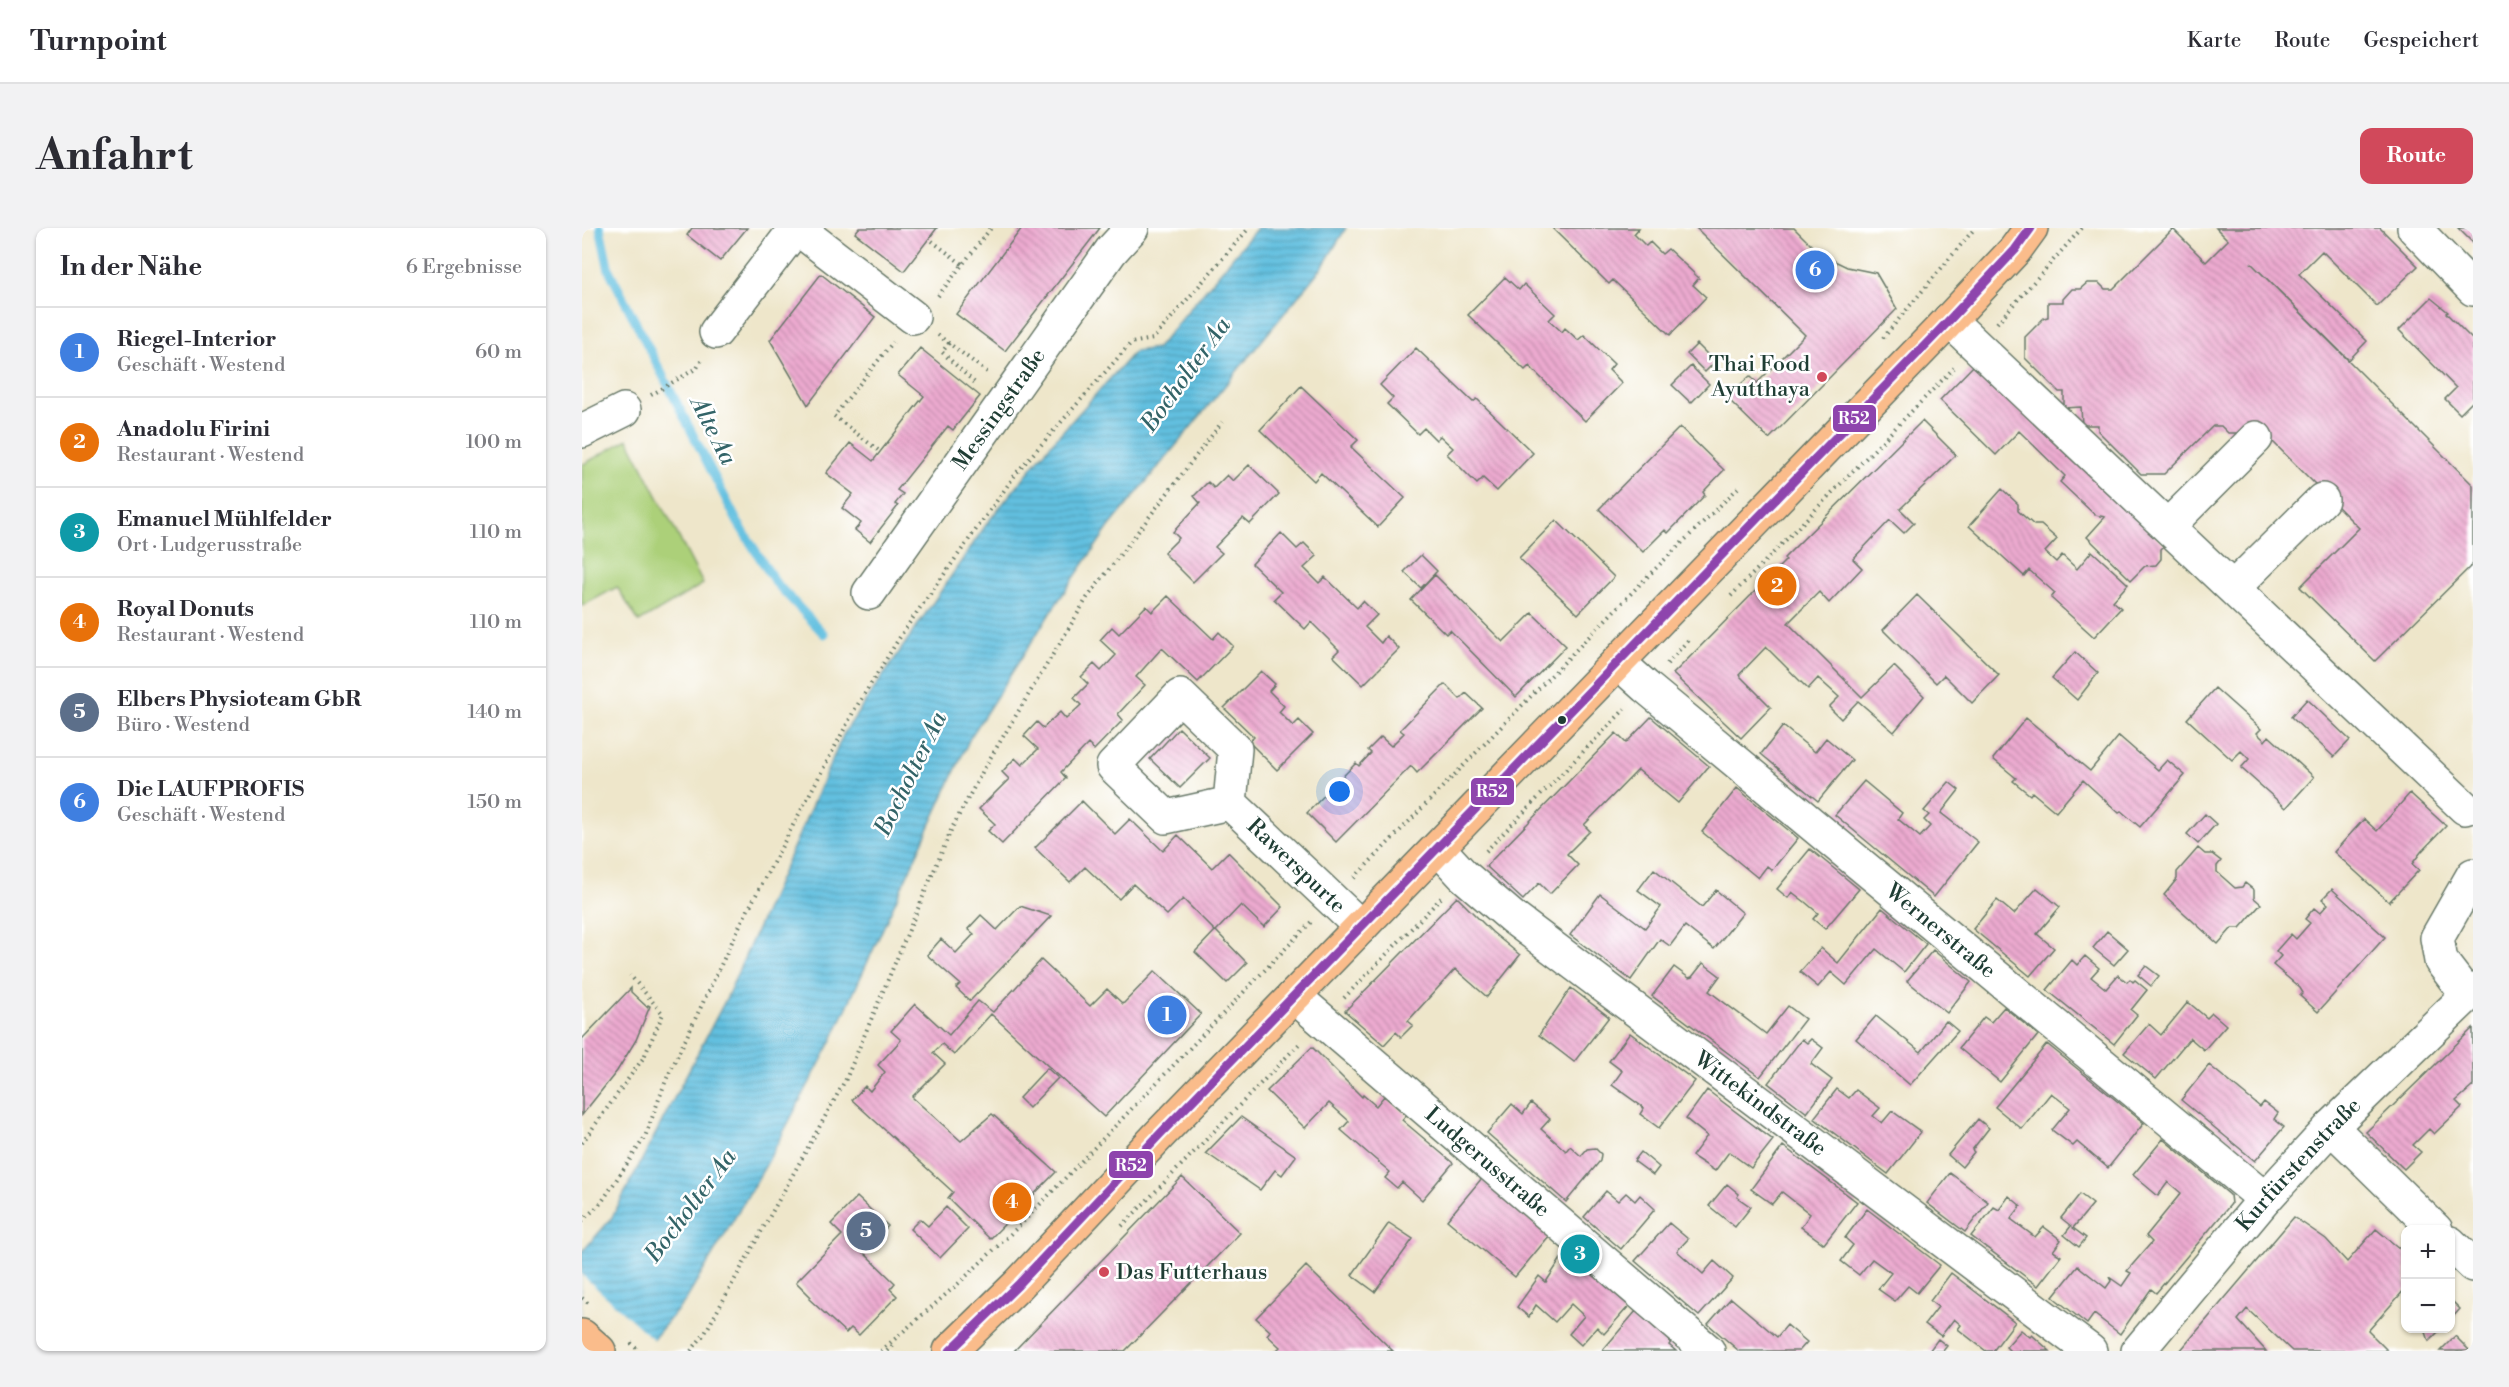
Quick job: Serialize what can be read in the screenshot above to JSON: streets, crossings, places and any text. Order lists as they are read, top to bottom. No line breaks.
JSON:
{"streets":{"street":["Messingstraße","Rawerspurte","Wernerstraße","Wittekindstraße","Ludgerusstraße","Kurfürstenstraße"]},"crossings":[["Wernerstraße","Kurfürstenstraße"]],"water":["Bocholter Aa","Alte Aa"],"places":["Thai Food Ayutthaya","Das Futterhaus"],"lines":["transit line R52"],"page":{"header":"Turnpoint","nav":["Karte","Route","Gespeichert"],"buttons":"Route","title":"Anfahrt","heading":["In der Nähe","6 Ergebnisse"],"pins":["6","2","1","4","5","3"],"list":[{"mark":"1","name":"Riegel-Interior","note":"Geschäft · Westend","value":"60 m"},{"mark":"2","name":"Anadolu Firini","note":"Restaurant · Westend","value":"100 m"},{"mark":"3","name":"Emanuel Mühlfelder","note":"Ort · Ludgerusstraße","value":"110 m"},{"mark":"4","name":"Royal Donuts","note":"Restaurant · Westend","value":"110 m"},{"mark":"5","name":"Elbers Physioteam GbR","note":"Büro · Westend","value":"140 m"},{"mark":"6","name":"Die LAUFPROFIS","note":"Geschäft · Westend","value":"150 m"}],"map_buttons":["+","−"]}}
